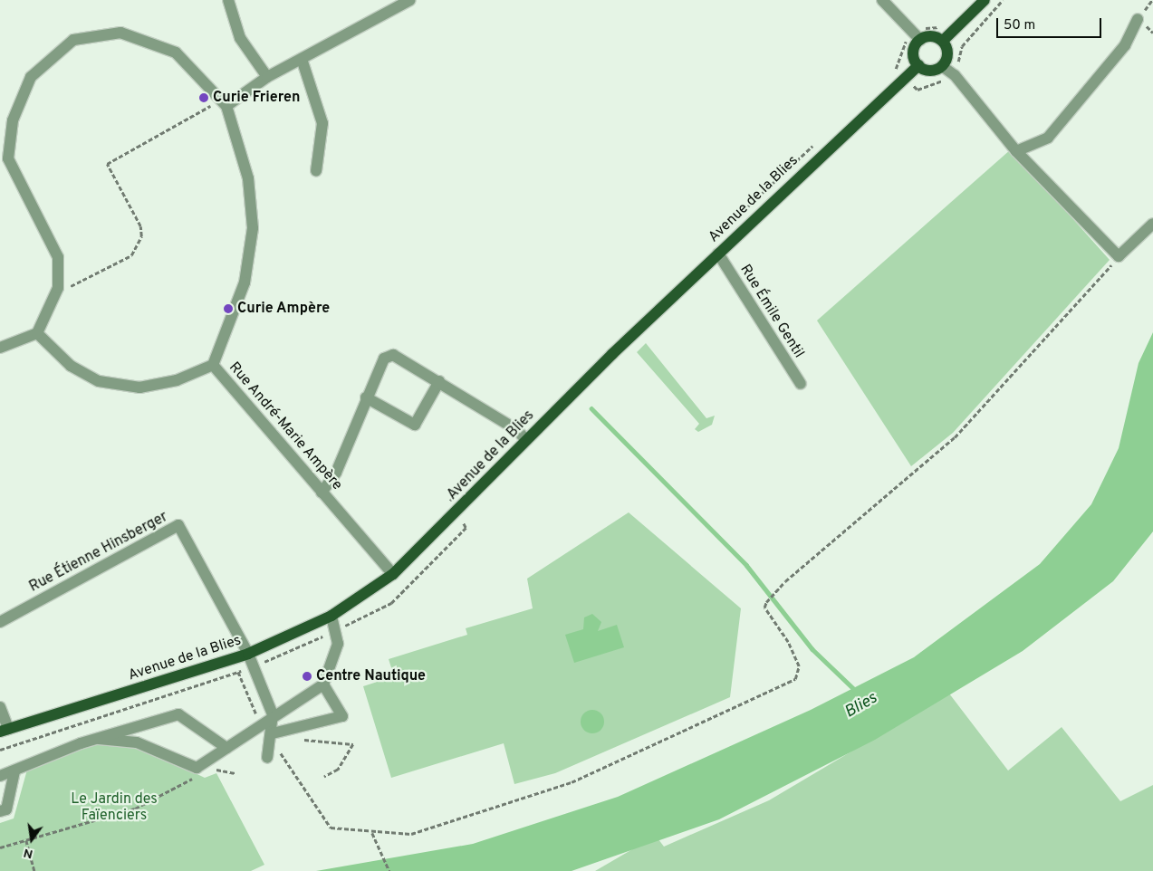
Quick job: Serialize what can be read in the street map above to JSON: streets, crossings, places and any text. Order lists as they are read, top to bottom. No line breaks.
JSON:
{"streets":{"main road":["Avenue de la Blies"],"street":["Rue Émile Gentil","Rue André-Marie Ampère","Rue Étienne Hinsberger"]},"crossings":[["Avenue de la Blies","Rue Émile Gentil"],["Avenue de la Blies","Rue André-Marie Ampère"],["Avenue de la Blies","Rue Étienne Hinsberger"]],"water":["Blies"],"parks":["Le Jardin des Faïenciers"],"places":["Curie Frieren","Curie Ampère","Centre Nautique"],"scale_bar":"50 m","north":"bottom"}
